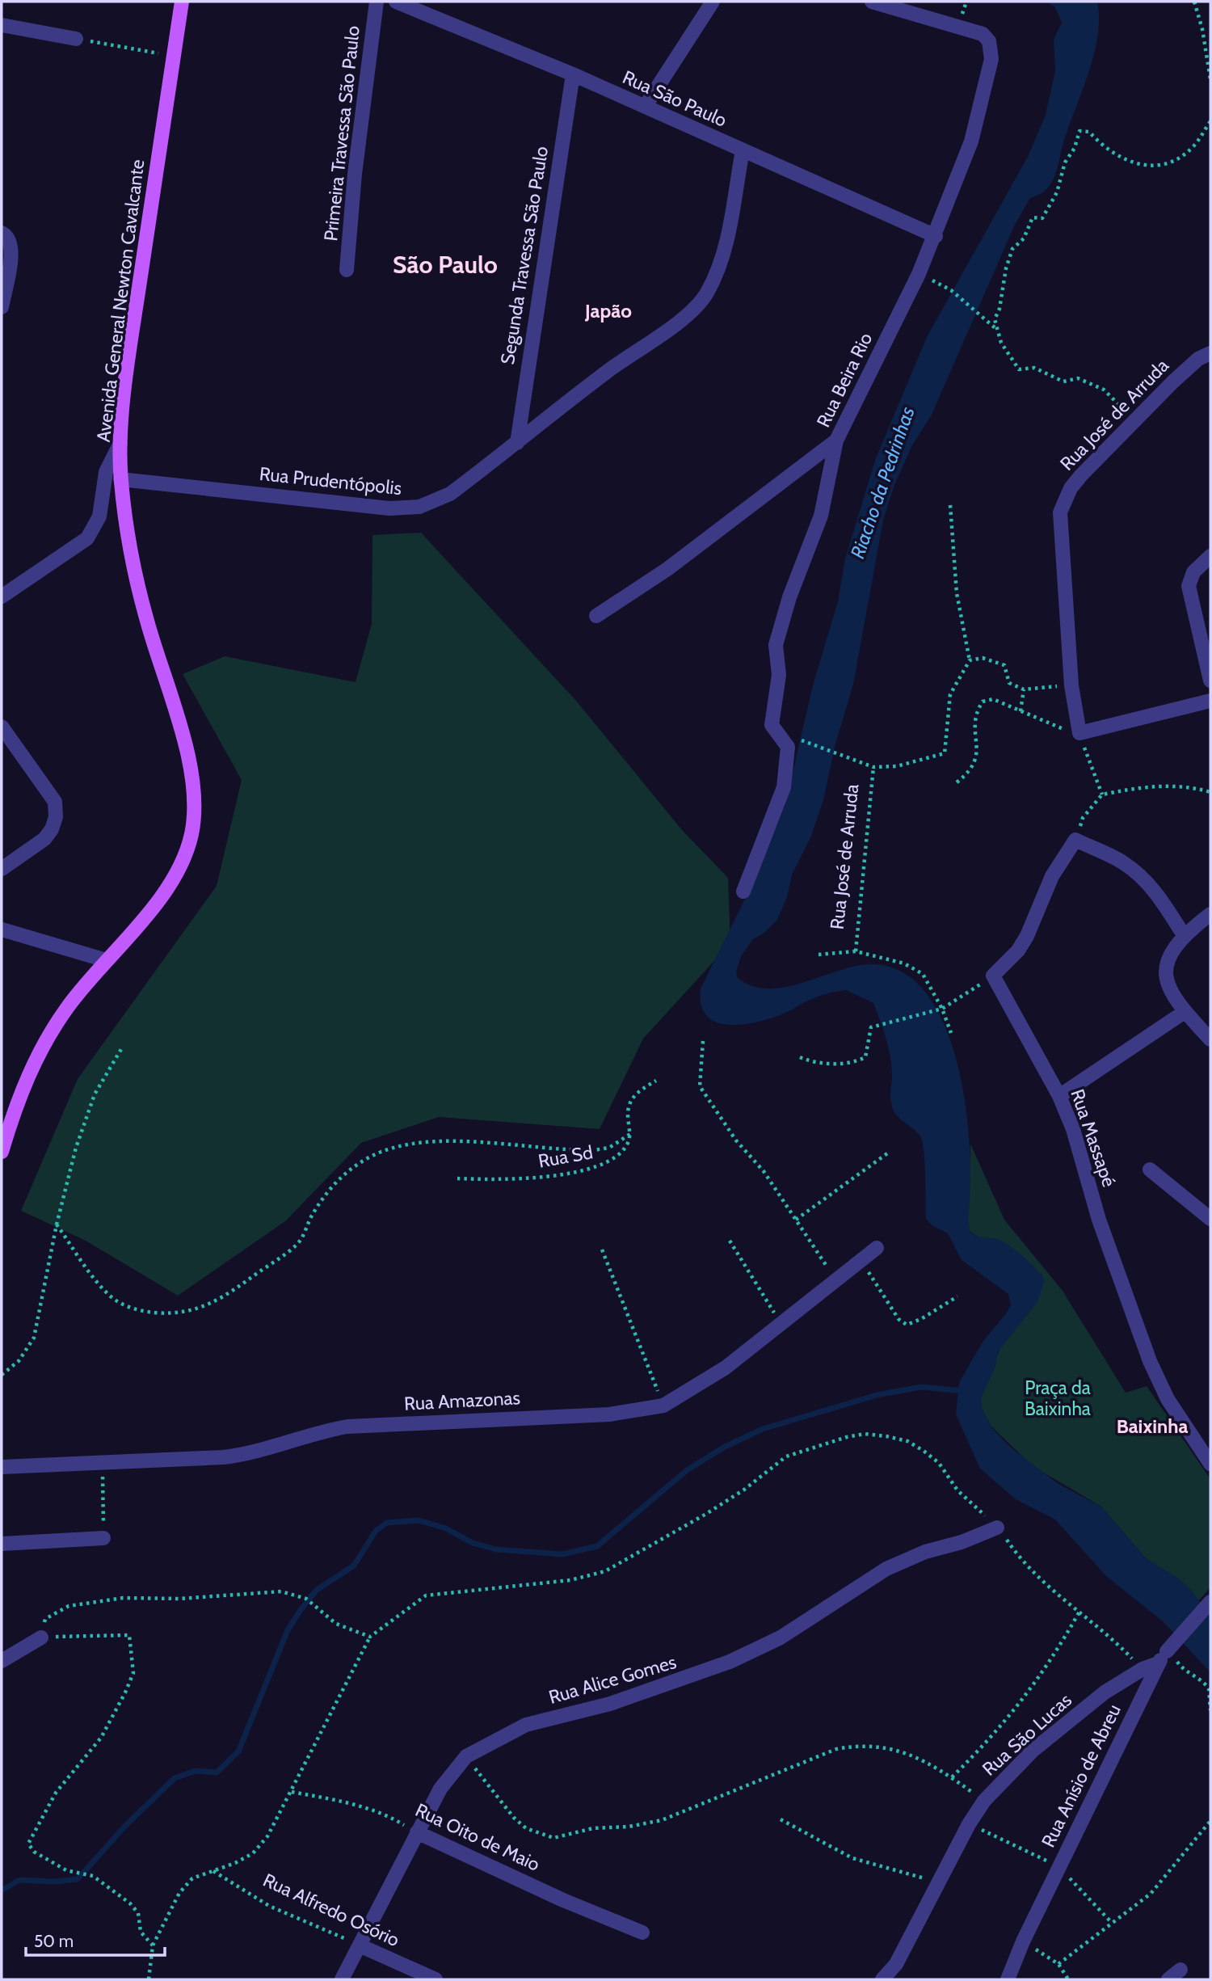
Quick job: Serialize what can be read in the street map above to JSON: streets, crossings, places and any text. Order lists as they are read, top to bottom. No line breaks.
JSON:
{"streets":{"main road":["Avenida General Newton Cavalcante"],"street":["Rua São Paulo","Primeira Travessa São Paulo","Segunda Travessa São Paulo","Rua Beira Rio","Rua José de Arruda","Rua Prudentópolis","Rua Massapé","Rua Amazonas","Rua Alice Gomes","Rua São Lucas","Rua Anísio de Abreu","Rua Oito de Maio","Rua Alfredo Osório"],"path":["Rua Sd"]},"crossings":[["Rua São Paulo","Segunda Travessa São Paulo"],["Rua São Paulo","Rua Beira Rio"],["Rua São Paulo","Rua Prudentópolis"],["Segunda Travessa São Paulo","Rua Prudentópolis"],["Avenida General Newton Cavalcante","Rua Prudentópolis"],["Rua Alice Gomes","Rua Oito de Maio"],["Rua Alice Gomes","Rua Alfredo Osório"],["Rua São Lucas","Rua Anísio de Abreu"]],"districts":["São Paulo","Japão","Baixinha"],"water":["Riacho da Pedrinhas"],"parks":["Praça da Baixinha"],"scale_bar":"50 m"}
